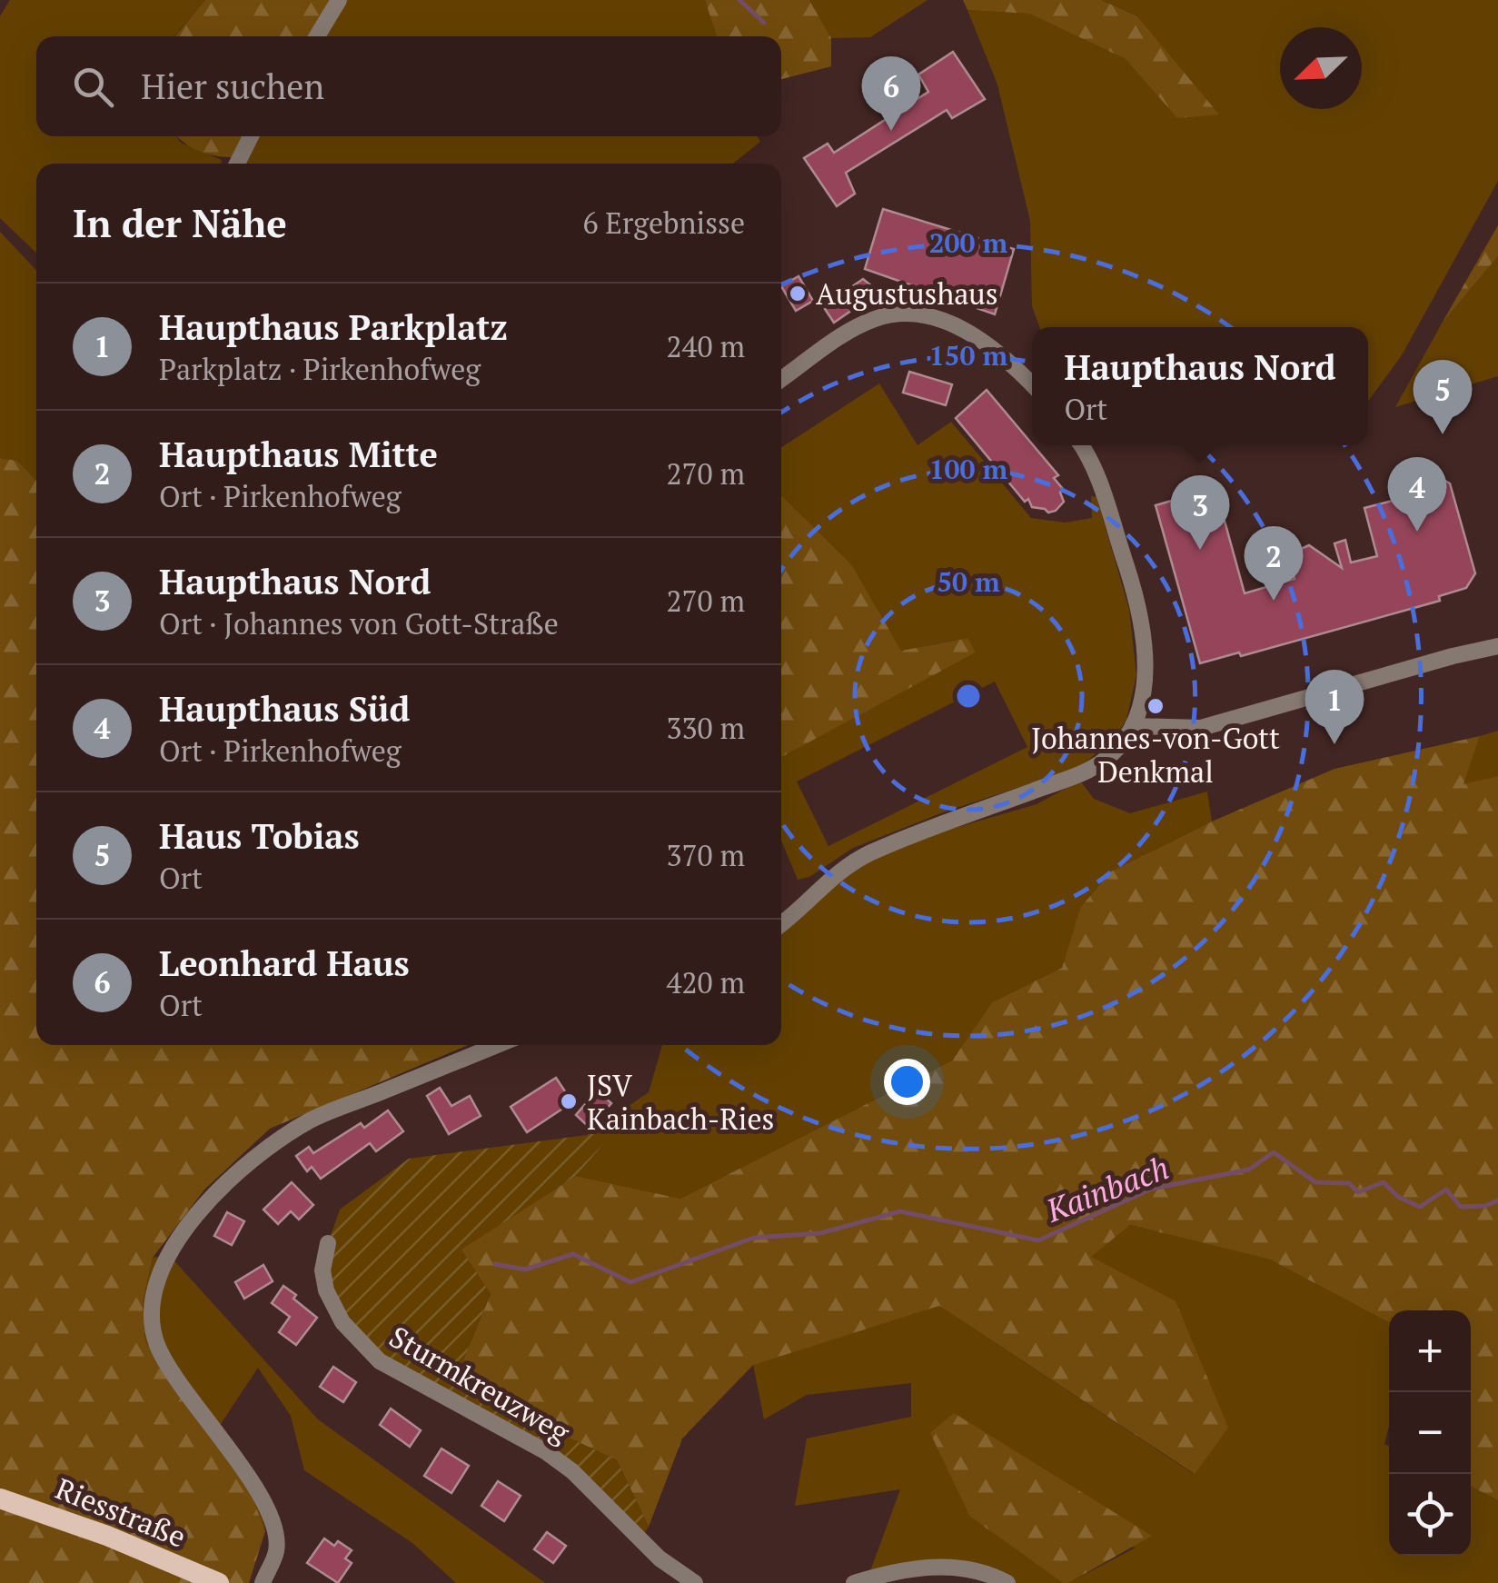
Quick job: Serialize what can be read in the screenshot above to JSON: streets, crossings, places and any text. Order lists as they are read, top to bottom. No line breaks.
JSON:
{"streets":{"main road":["Riesstraße"],"street":["Sturmkreuzweg"]},"water":["Kainbach"],"places":["Augustushaus","Johannes-von-Gott Denkmal","JSV Kainbach-Ries"],"north":"bottom left","page":{"search":"Hier suchen","pins":["6","5","4","3","2","1"],"heading":["In der Nähe","6 Ergebnisse"],"list":[{"mark":"1","name":"Haupthaus Parkplatz","note":"Parkplatz · Pirkenhofweg","value":"240 m"},{"mark":"2","name":"Haupthaus Mitte","note":"Ort · Pirkenhofweg","value":"270 m"},{"mark":"3","name":"Haupthaus Nord","note":"Ort · Johannes von Gott-Straße","value":"270 m"},{"mark":"4","name":"Haupthaus Süd","note":"Ort · Pirkenhofweg","value":"330 m"},{"mark":"5","name":"Haus Tobias","note":"Ort","value":"370 m"},{"mark":"6","name":"Leonhard Haus","note":"Ort","value":"420 m"}],"popup":["Haupthaus Nord","Ort"],"map_buttons":["+","−"]},"rings":["200 m","150 m","100 m","50 m"]}
